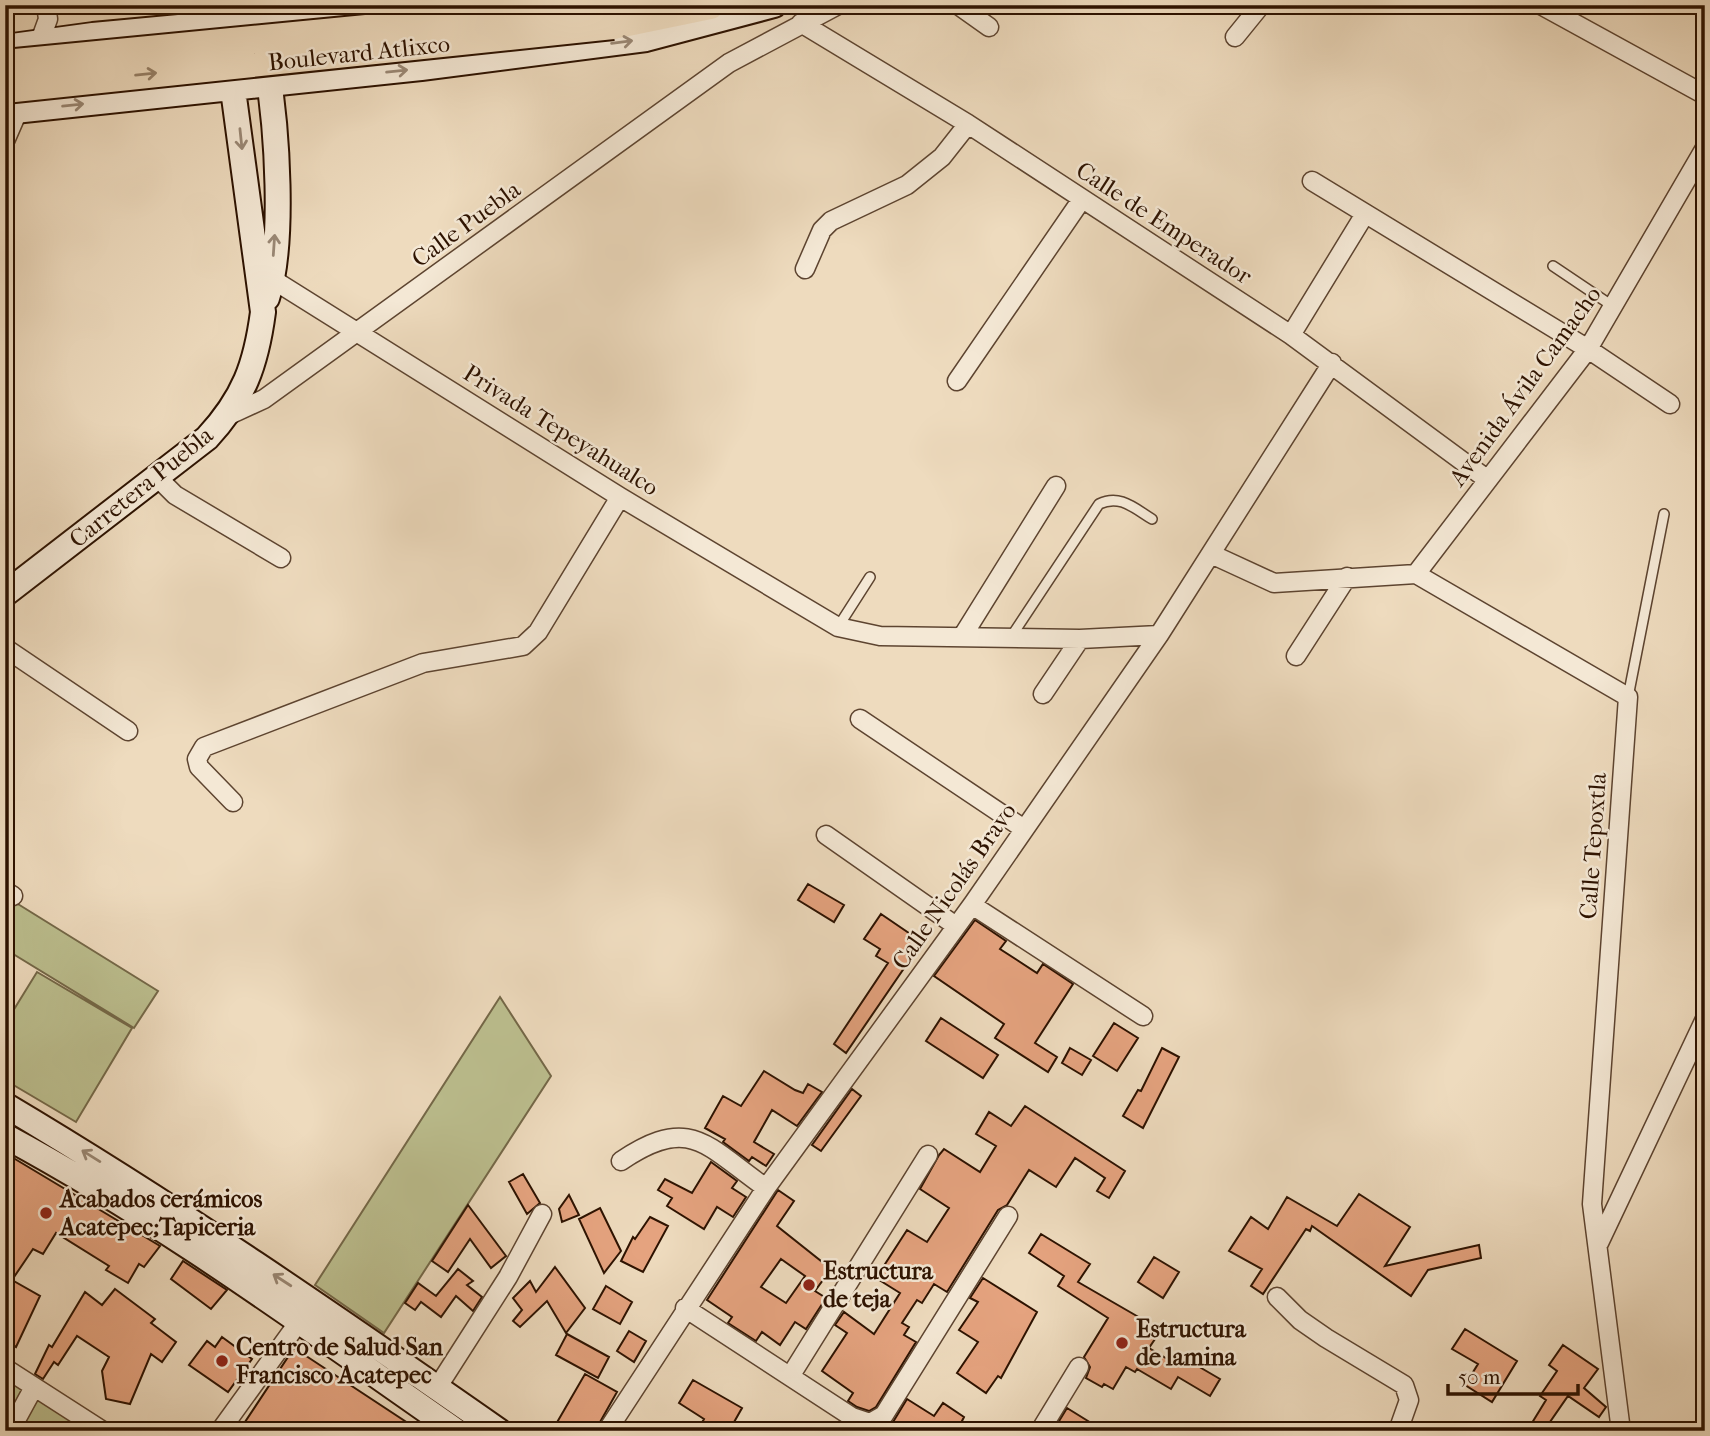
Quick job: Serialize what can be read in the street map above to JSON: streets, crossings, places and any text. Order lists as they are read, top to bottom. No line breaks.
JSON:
{"streets":{"main road":["Boulevard Atlixco","Carretera Puebla"],"street":["Calle de Emperador","Calle Puebla","Avenida Ávila Camacho","Privada Tepeyahualco","Calle Tepoxtla","Calle Nicolás Bravo"]},"crossings":[["Calle de Emperador","Calle Puebla"],["Calle de Emperador","Avenida Ávila Camacho"],["Calle de Emperador","Calle Nicolás Bravo"],["Calle Puebla","Privada Tepeyahualco"],["Calle Puebla","Carretera Puebla"],["Privada Tepeyahualco","Carretera Puebla"],["Privada Tepeyahualco","Calle Nicolás Bravo"]],"places":["Acabados cerámicos Acatepec;Tapiceria","Estructura de teja","Estructura de lamina","Centro de Salud San Francisco Acatepec"],"scale_bar":"50 m"}
